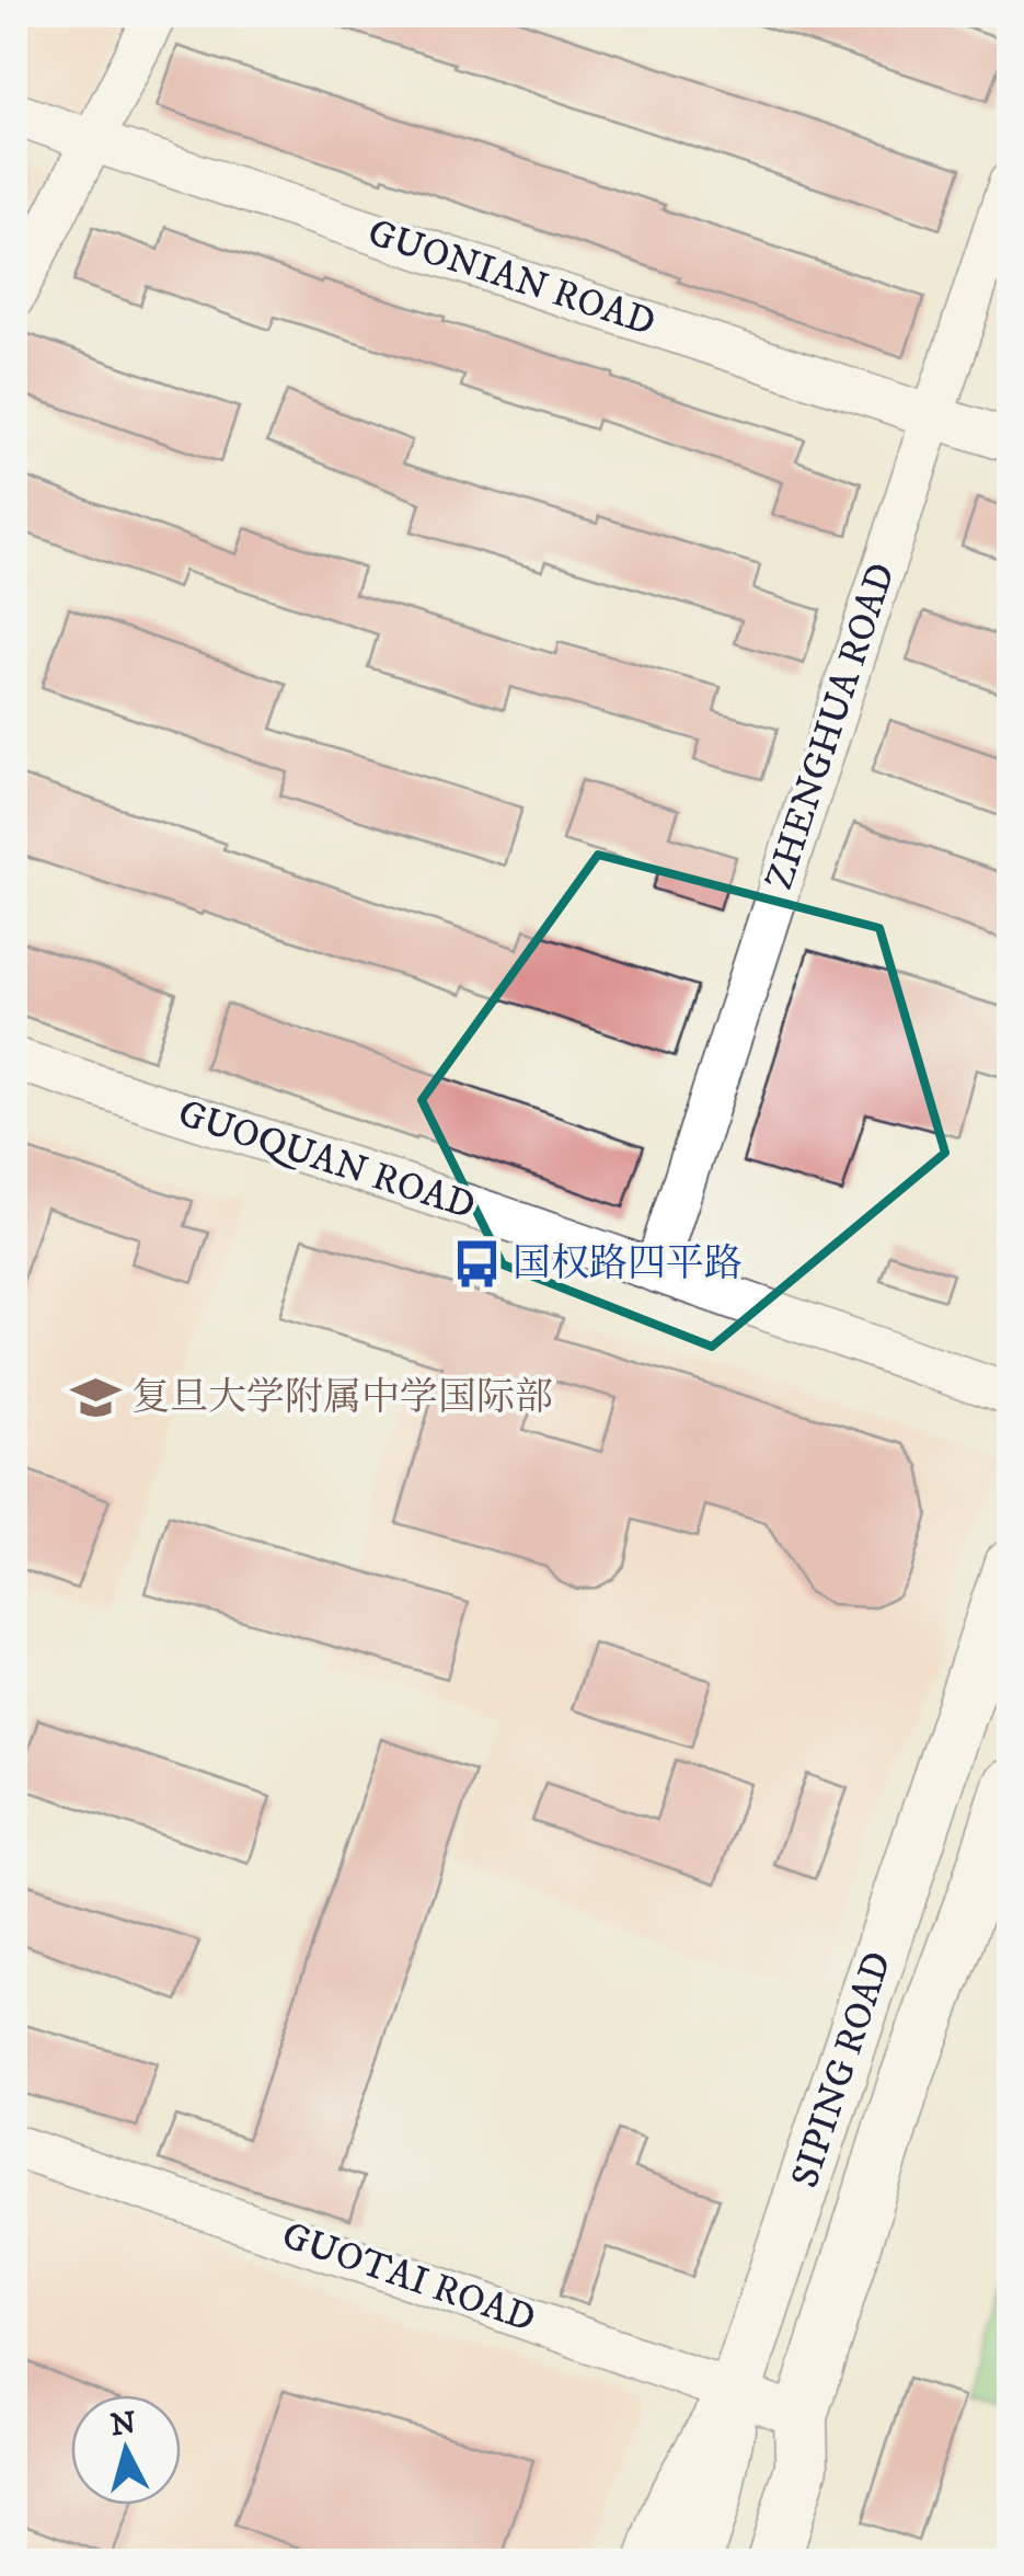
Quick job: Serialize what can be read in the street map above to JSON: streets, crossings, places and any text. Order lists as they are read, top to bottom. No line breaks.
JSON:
{"streets":{"main road":["SIPING ROAD"],"street":["GUONIAN ROAD","ZHENGHUA ROAD","GUOQUAN ROAD","GUOTAI ROAD"]},"crossings":[["GUONIAN ROAD","ZHENGHUA ROAD"],["ZHENGHUA ROAD","GUOQUAN ROAD"],["SIPING ROAD","GUOTAI ROAD"]],"places":{"bus stop":["国权路四平路"],"school or university":["复旦大学附属中学国际部"]},"north":"top"}
